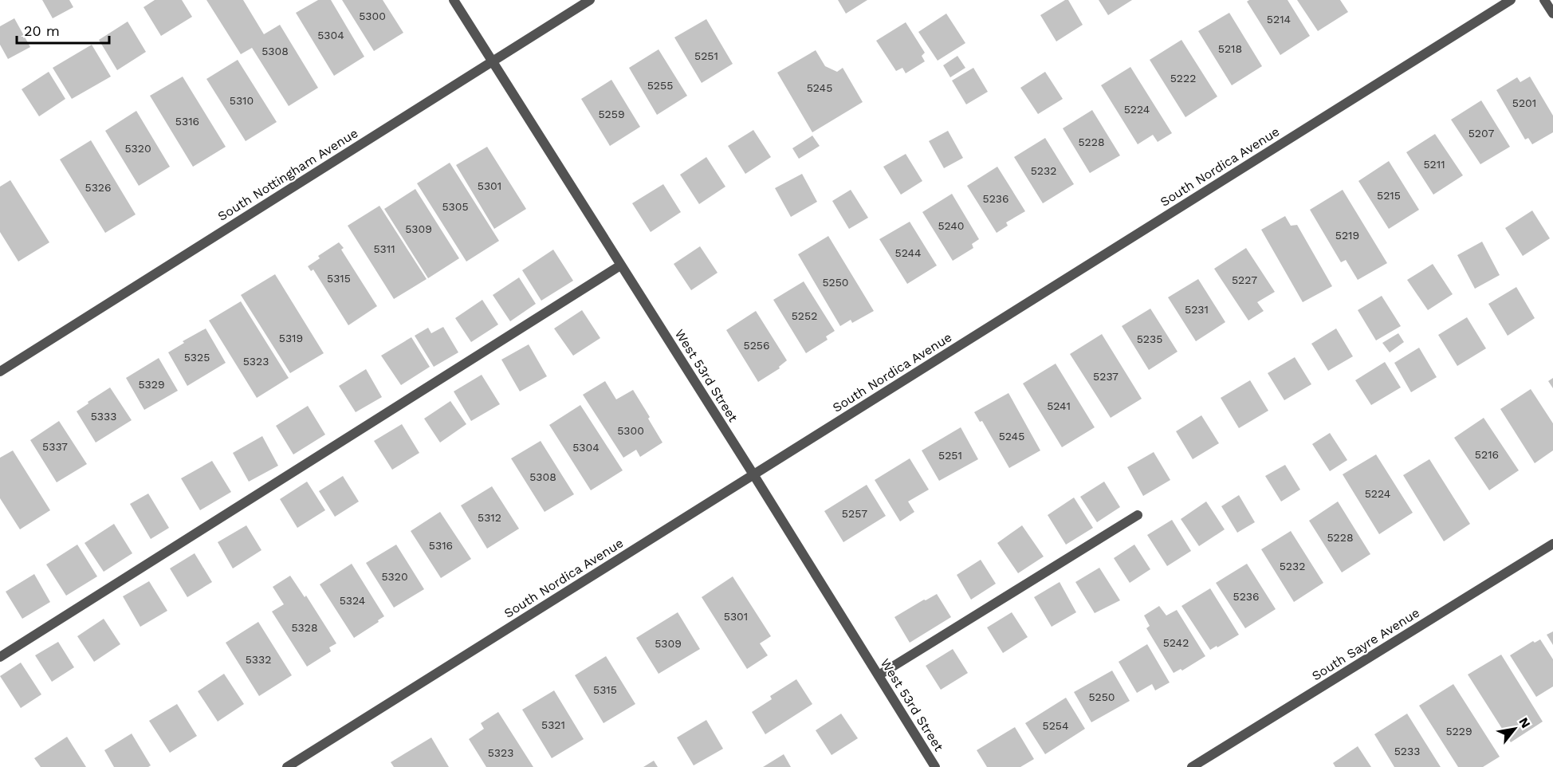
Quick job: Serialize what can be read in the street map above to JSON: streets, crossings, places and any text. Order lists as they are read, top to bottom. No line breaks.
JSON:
{"streets":{"street":["South Nordica Avenue","South Nottingham Avenue","West 53rd Street","South Sayre Avenue"]},"crossings":[["South Nordica Avenue","West 53rd Street"],["South Nottingham Avenue","West 53rd Street"]],"house_numbers":["5300","5214","5304","5218","5308","5251","5222","5255","5245","5310","5201","5224","5259","5316","5207","5228","5320","5211","5232","5301","5326","5215","5236","5305","5240","5309","5219","5311","5244","5315","5227","5250","5231","5252","5319","5235","5256","5325","5323","5237","5329","5241","5333","5300","5245","5337","5304","5216","5251","5308","5224","5257","5312","5228","5316","5232","5320","5236","5324","5301","5328","5242","5309","5332","5315","5250","5321","5254","5229","5233","5323"],"scale_bar":"20 m","north":"top right"}
